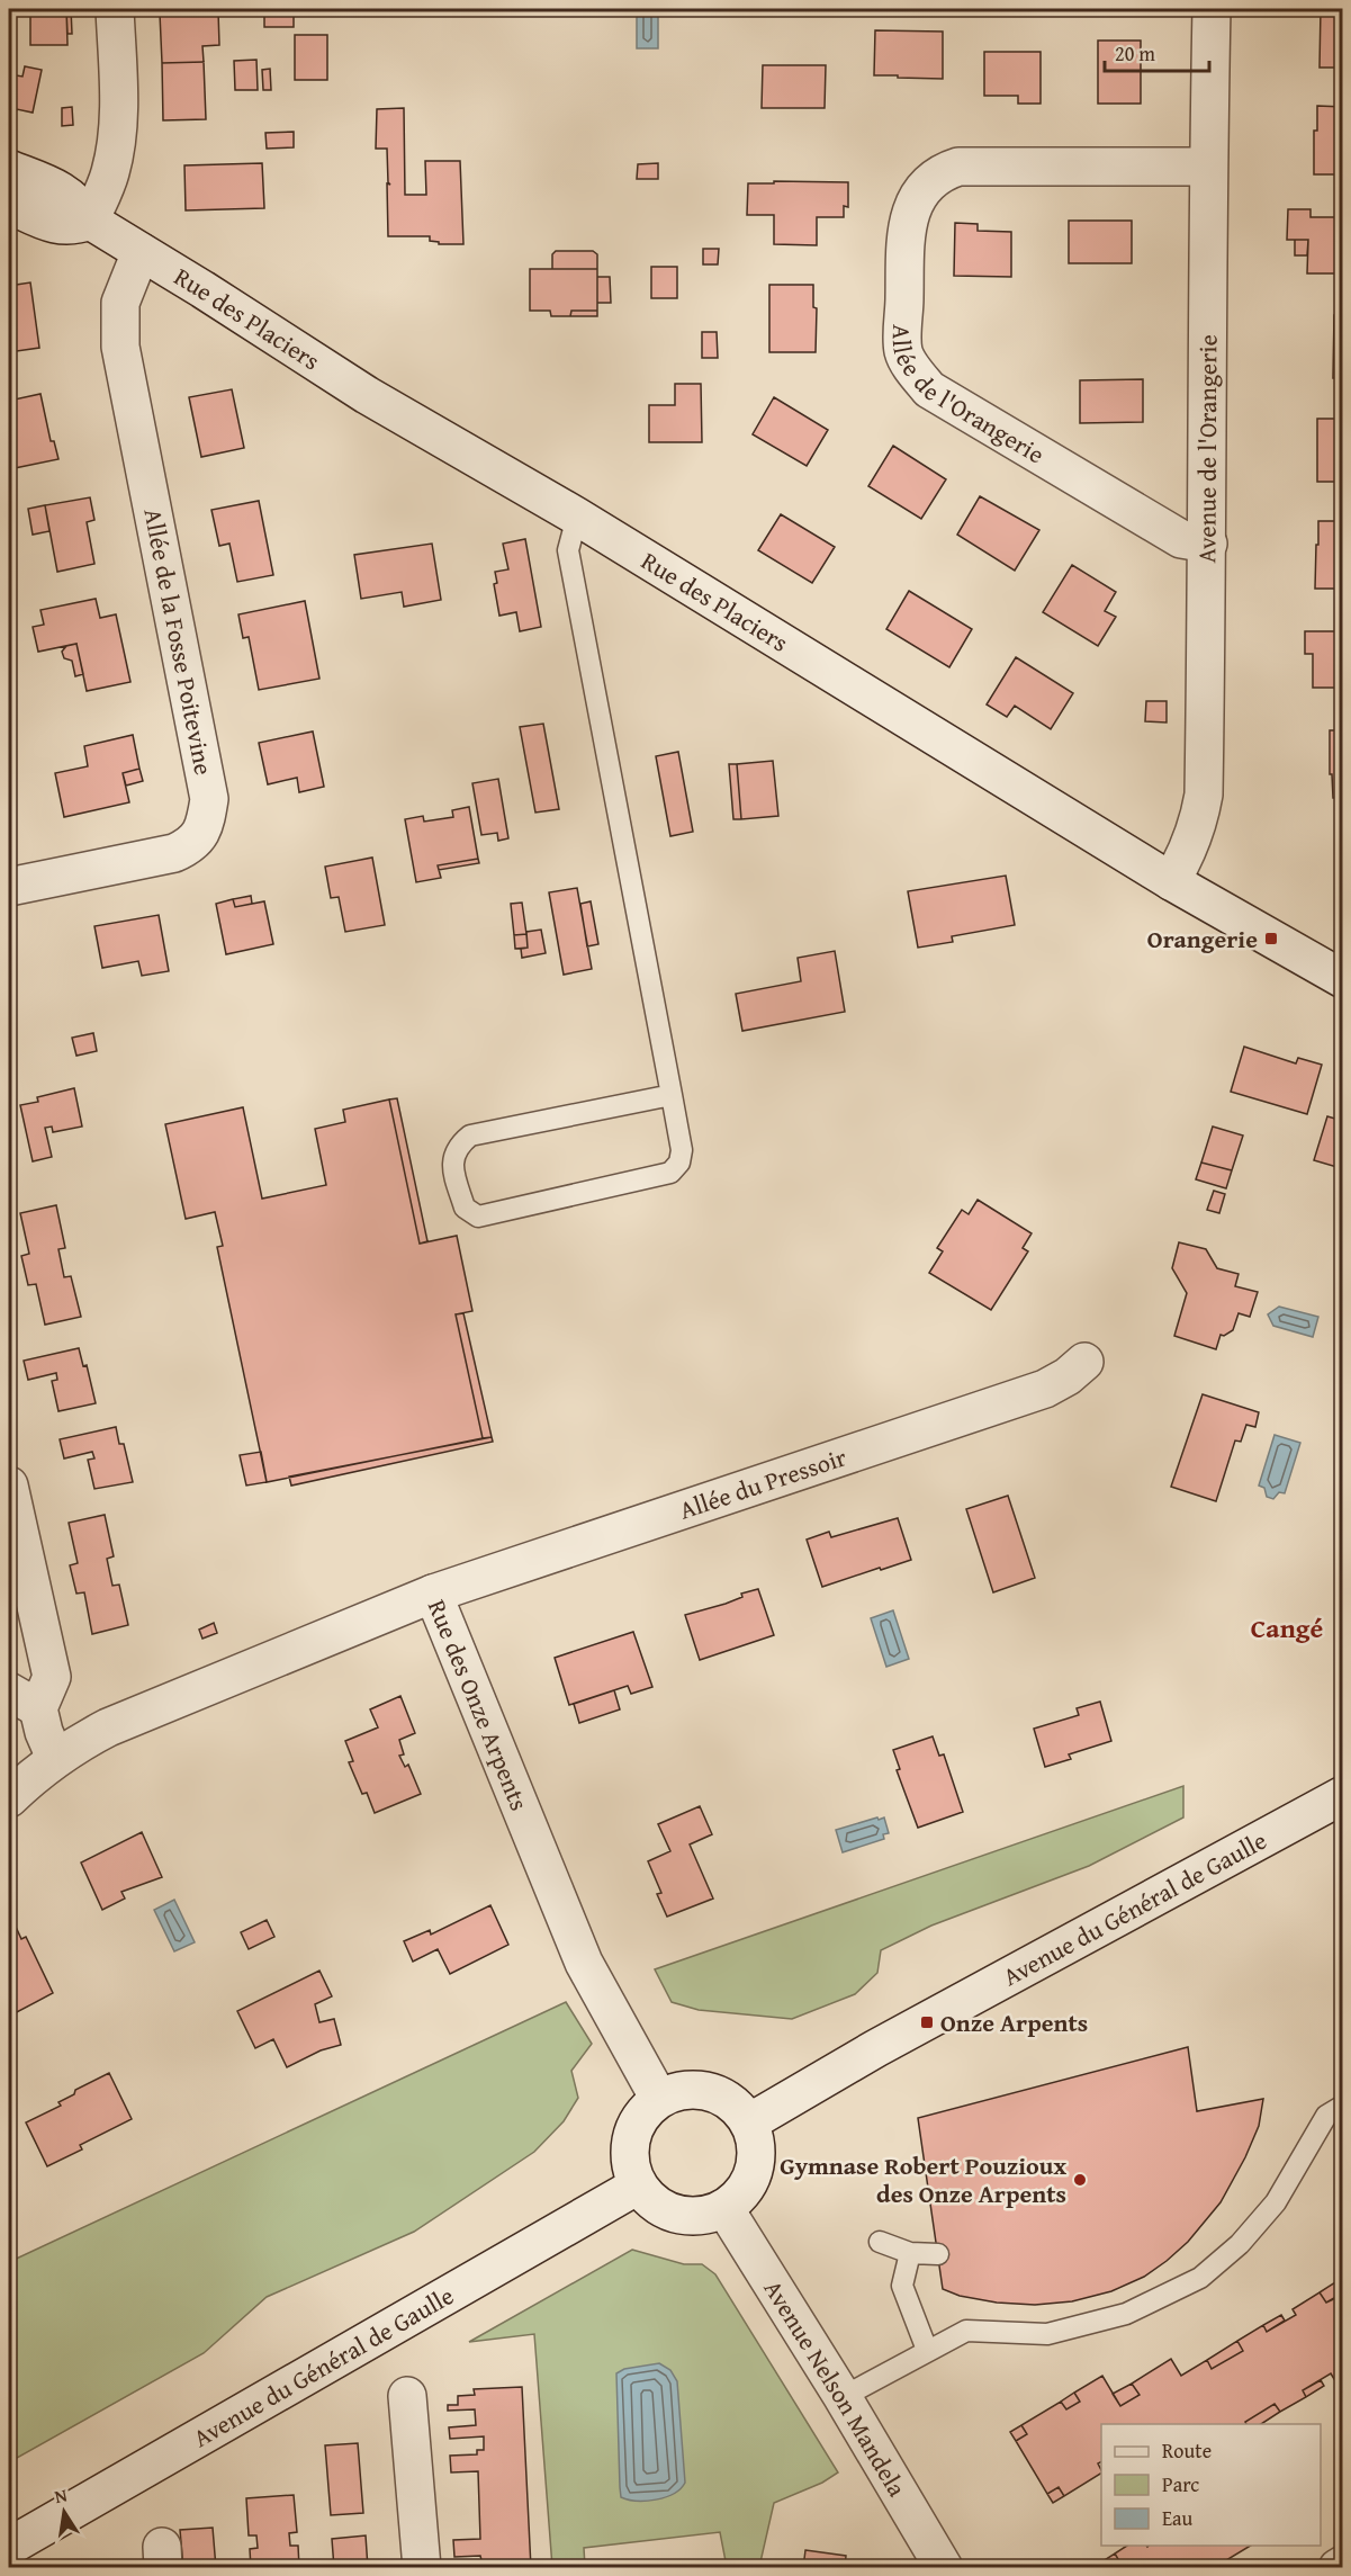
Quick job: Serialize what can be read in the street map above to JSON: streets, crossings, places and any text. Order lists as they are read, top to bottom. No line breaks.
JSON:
{"streets":{"street":["Rue des Placiers","Allée de l'Orangerie","Avenue de l'Orangerie","Allée de la Fosse Poitevine","Allée du Pressoir","Rue des Onze Arpents","Avenue du Général de Gaulle","Avenue Nelson Mandela"]},"crossings":[["Rue des Placiers","Avenue de l'Orangerie"],["Rue des Placiers","Allée de la Fosse Poitevine"],["Allée de l'Orangerie","Avenue de l'Orangerie"],["Allée du Pressoir","Rue des Onze Arpents"],["Rue des Onze Arpents","Avenue du Général de Gaulle"],["Rue des Onze Arpents","Avenue Nelson Mandela"],["Avenue du Général de Gaulle","Avenue Nelson Mandela"]],"districts":["Cangé"],"places":{"transit":["Orangerie","Onze Arpents"],"other":["Gymnase Robert Pouzioux des Onze Arpents"]},"legend":["Route","Parc","Eau"],"scale_bar":"20 m","north":"top"}
